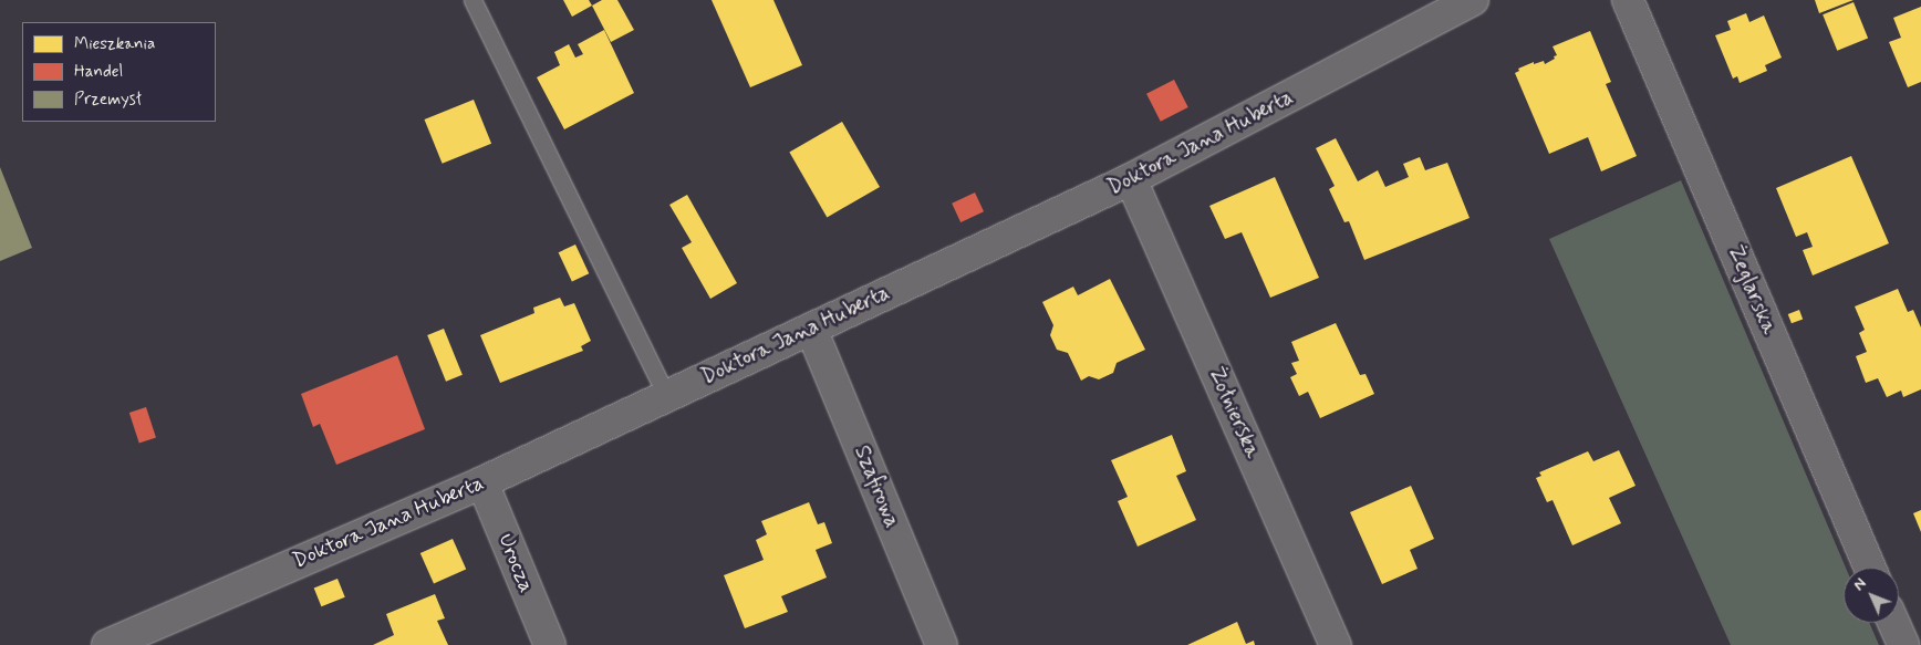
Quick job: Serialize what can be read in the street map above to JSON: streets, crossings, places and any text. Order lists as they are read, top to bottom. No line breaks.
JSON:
{"streets":{"street":["Doktora Jana Huberta","Żeglarska","Żołnierska","Szafirowa","Urocza"]},"crossings":[["Doktora Jana Huberta","Żołnierska"],["Doktora Jana Huberta","Szafirowa"],["Doktora Jana Huberta","Urocza"]],"legend":["Mieszkania","Handel","Przemysł"],"north":"top left"}
